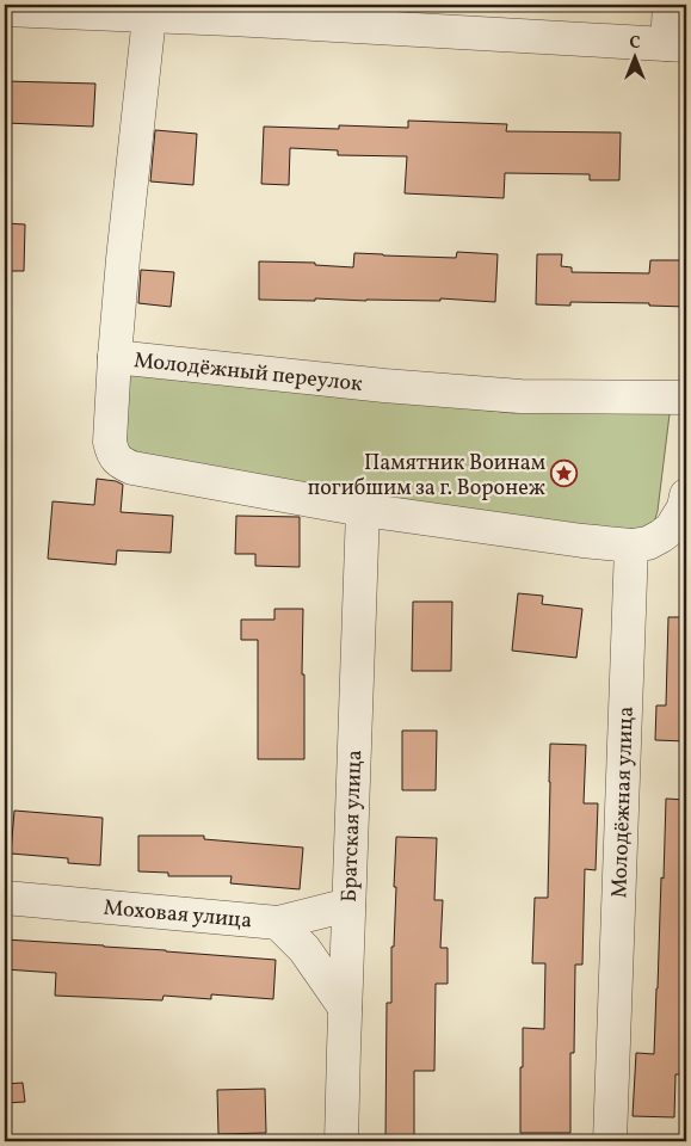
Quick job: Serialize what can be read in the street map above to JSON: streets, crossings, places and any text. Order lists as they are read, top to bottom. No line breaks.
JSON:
{"streets":{"street":["Молодёжный переулок","Молодёжная улица","Братская улица","Моховая улица"]},"crossings":[["Молодёжный переулок","Молодёжная улица"],["Молодёжный переулок","Братская улица"],["Братская улица","Моховая улица"]],"places":{"place":["Памятник Воинам погибшим за г. Воронеж"]},"north":"top"}
